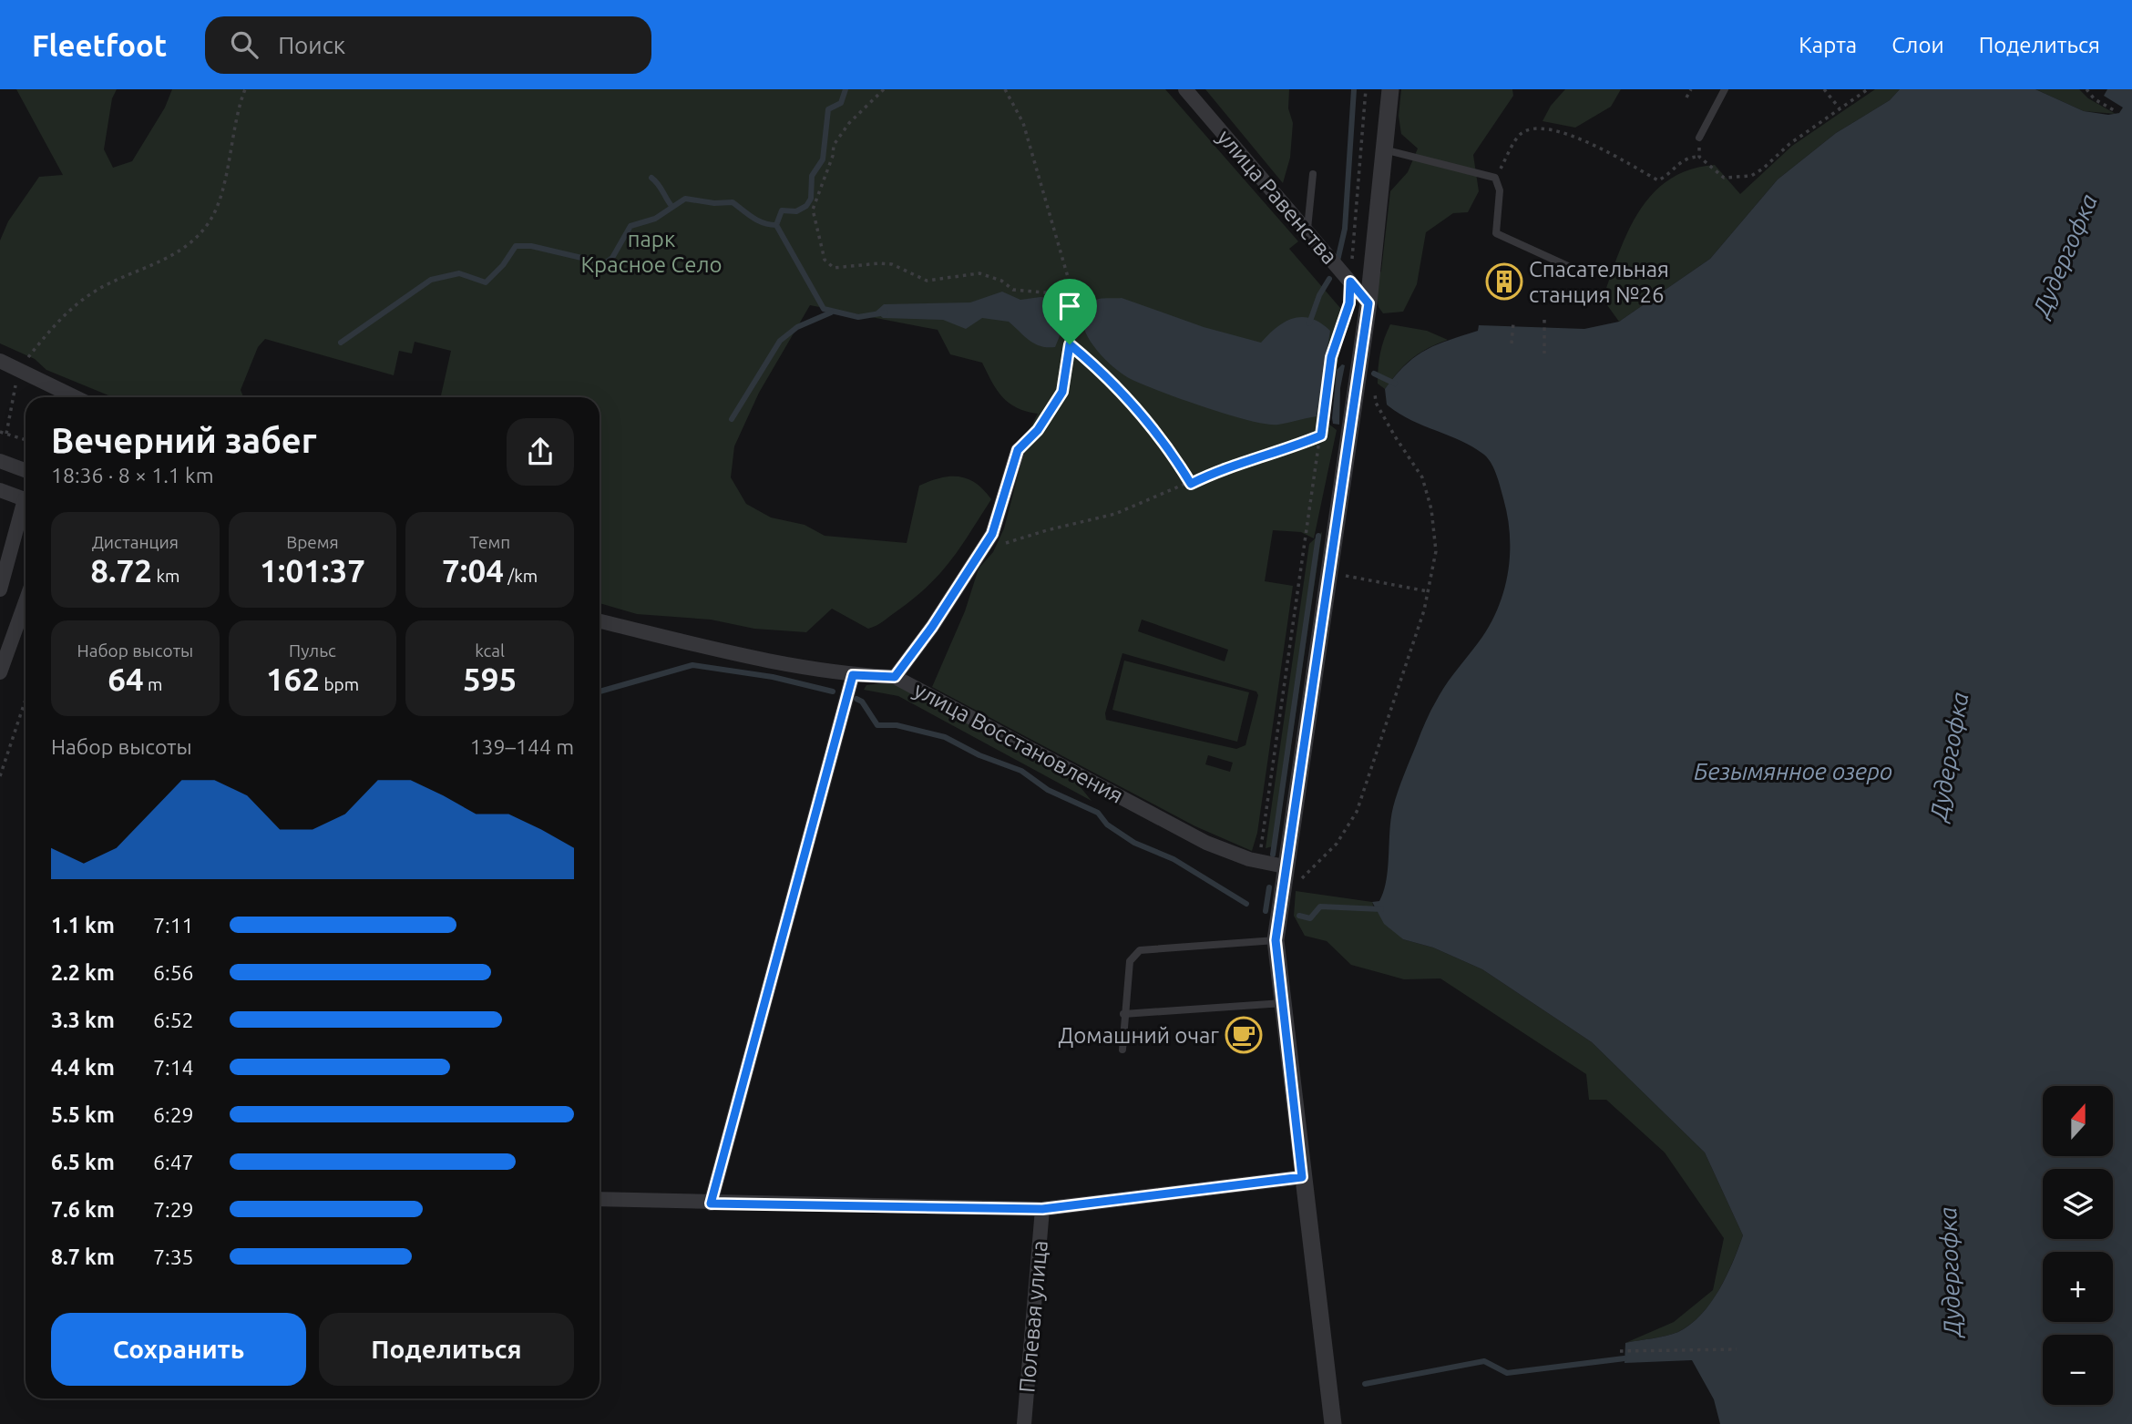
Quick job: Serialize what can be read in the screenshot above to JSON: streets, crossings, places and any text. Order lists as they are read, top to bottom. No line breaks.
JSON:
{"streets":{"street":["улица Равенства","улица Восстановления","Полевая улица"]},"water":["Дудергофка","Безымянное озеро"],"parks":["парк Красное Село"],"places":{"building":["Спасательная станция №26"],"cafe":["Домашний очаг"]},"north":"top","page":{"header":"Fleetfoot","search":"Поиск","nav":["Карта","Слои","Поделиться"],"heading":["Вечерний забег","18:36 · 8 × 1.1 km"],"stats":[["Дистанция","8.72 km"],["Время","1:01:37"],["Темп","7:04 /km"],["Набор высоты","64 m"],["Пульс","162 bpm"],["kcal","595"]],"chart":["Набор высоты","139–144 m"],"list":[{"name":"1.1 km","note":"7:11"},{"name":"2.2 km","note":"6:56"},{"name":"3.3 km","note":"6:52"},{"name":"4.4 km","note":"7:14"},{"name":"5.5 km","note":"6:29"},{"name":"6.5 km","note":"6:47"},{"name":"7.6 km","note":"7:29"},{"name":"8.7 km","note":"7:35"}],"map_buttons":["+","−"],"buttons":["Сохранить","Поделиться"]}}
